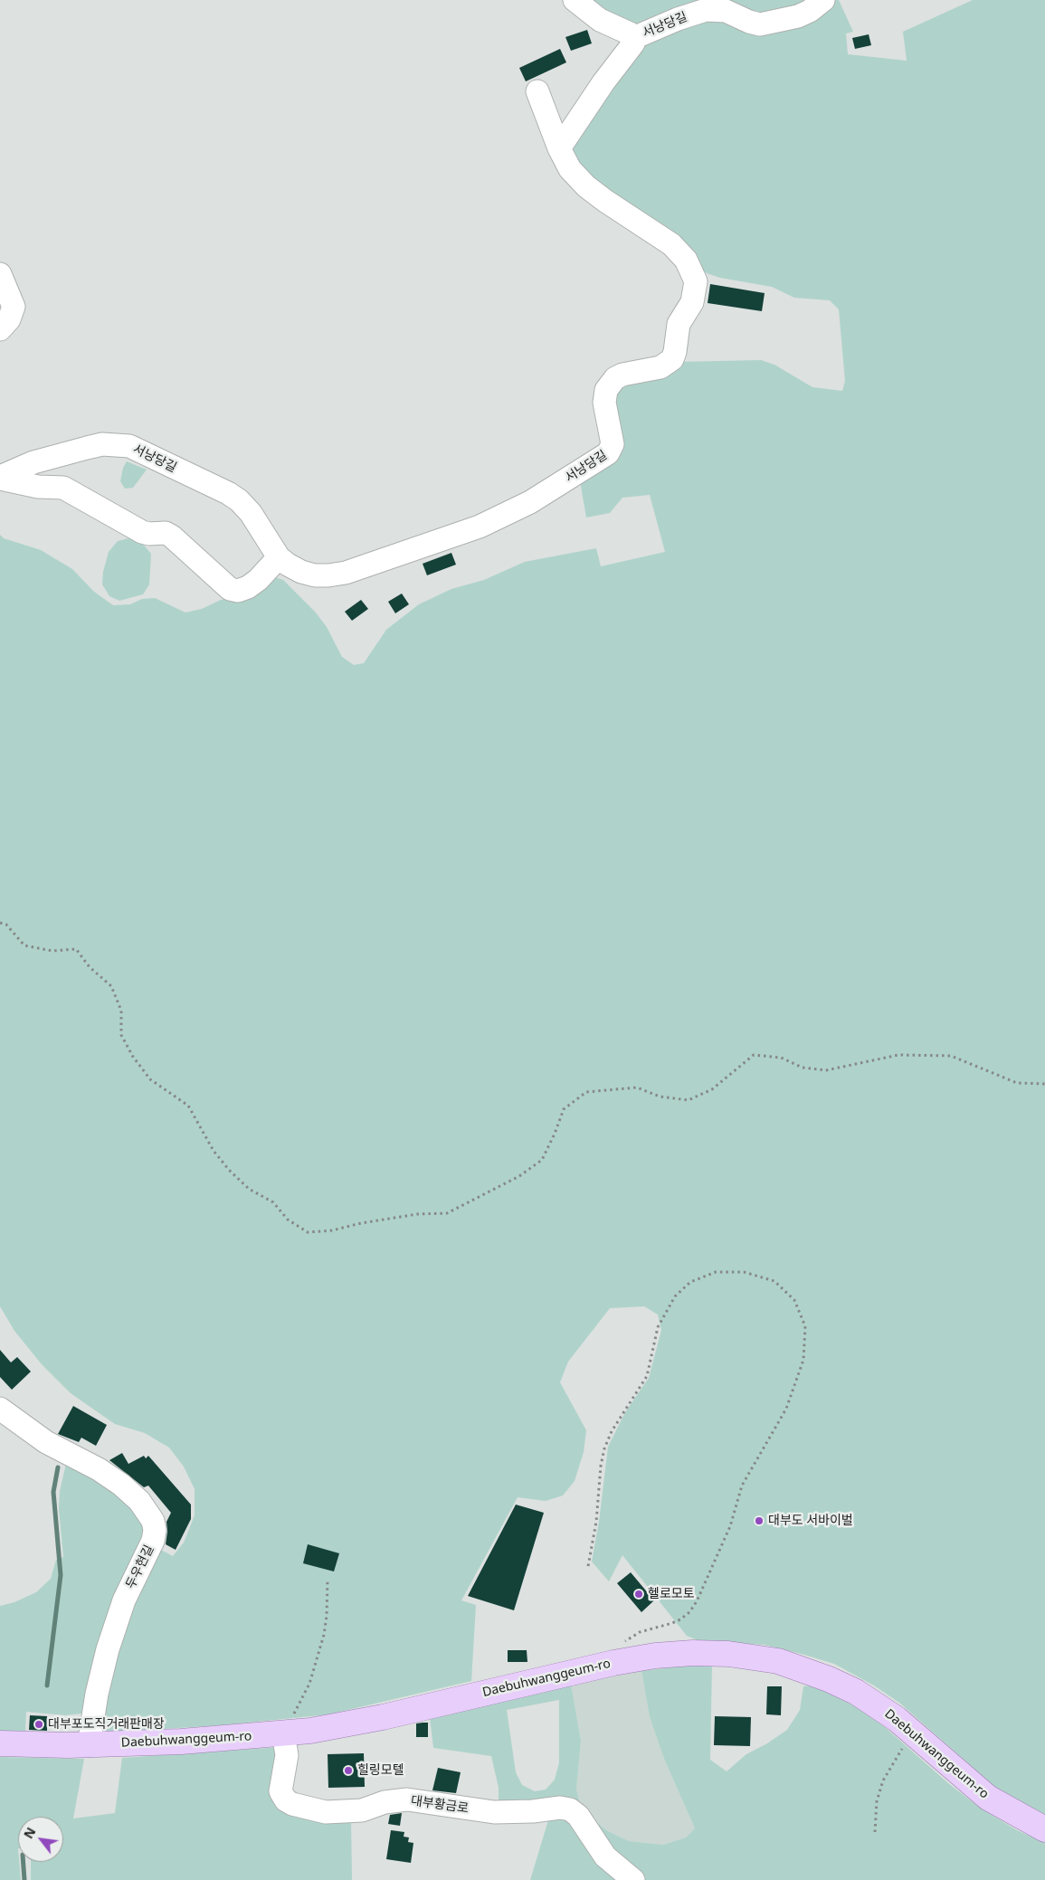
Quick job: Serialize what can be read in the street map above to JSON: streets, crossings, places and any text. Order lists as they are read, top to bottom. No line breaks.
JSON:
{"streets":{"main road":["Daebuhwanggeum-ro"],"lane":["서낭당길","두우현길","대부황금로"]},"crossings":[["두우현길","Daebuhwanggeum-ro"],["Daebuhwanggeum-ro","대부황금로"]],"places":["대부도 서바이벌","헬로모토","대부포도직거래판매장","힐링모텔"],"north":"top left"}
